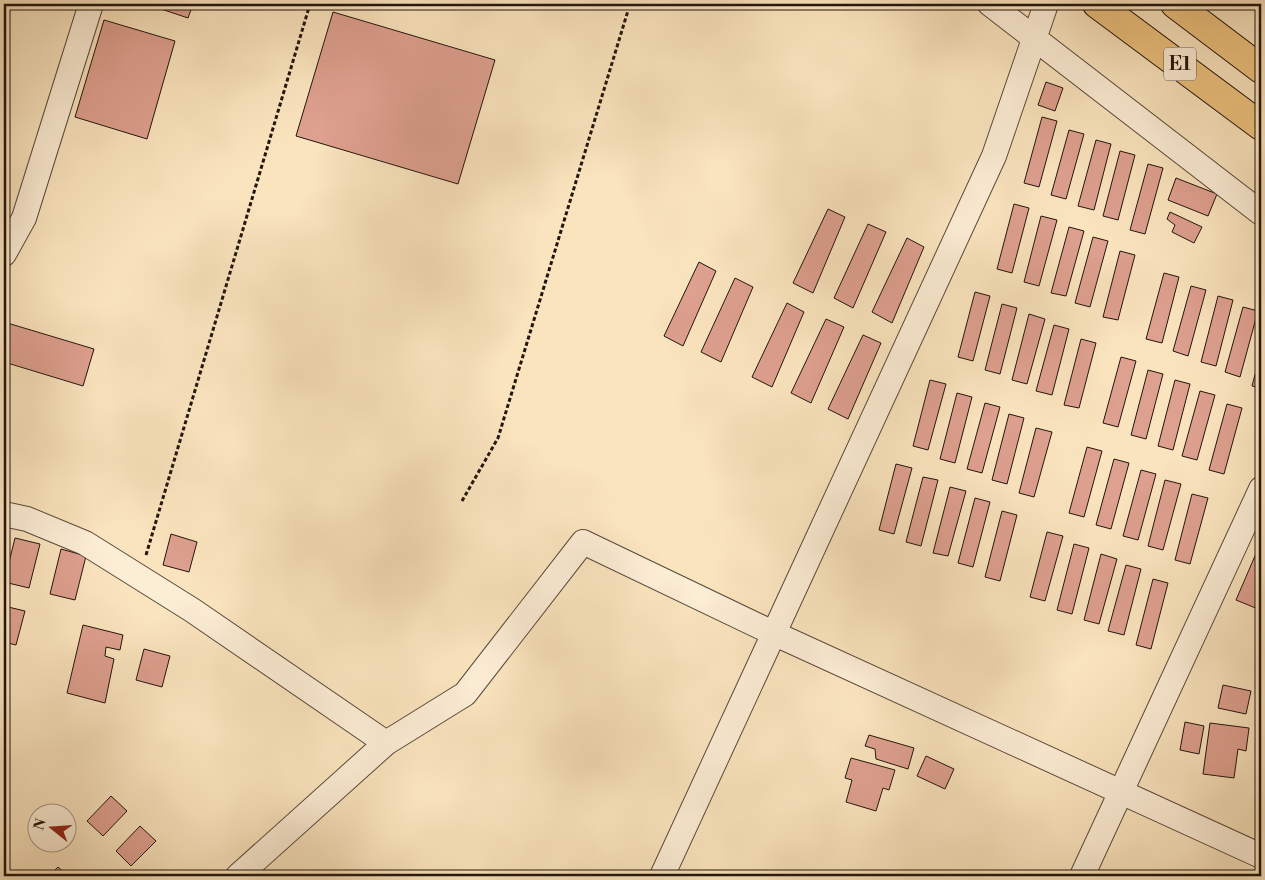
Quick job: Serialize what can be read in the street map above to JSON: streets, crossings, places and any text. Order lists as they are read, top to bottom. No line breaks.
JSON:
{"streets":{"highway":["E1"]},"north":"left"}
